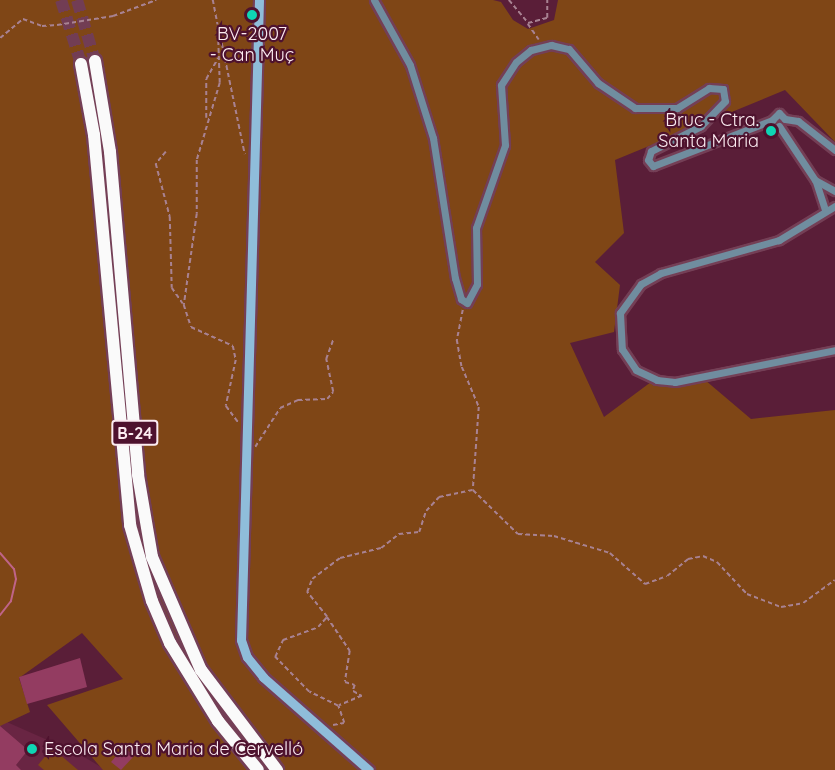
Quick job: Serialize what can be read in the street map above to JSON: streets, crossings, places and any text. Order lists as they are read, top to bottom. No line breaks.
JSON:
{"streets":{"highway":["B-24"]},"places":["BV-2007 - Can Muç","Bruc - Ctra. Santa Maria","Escola Santa Maria de Cervelló"]}
